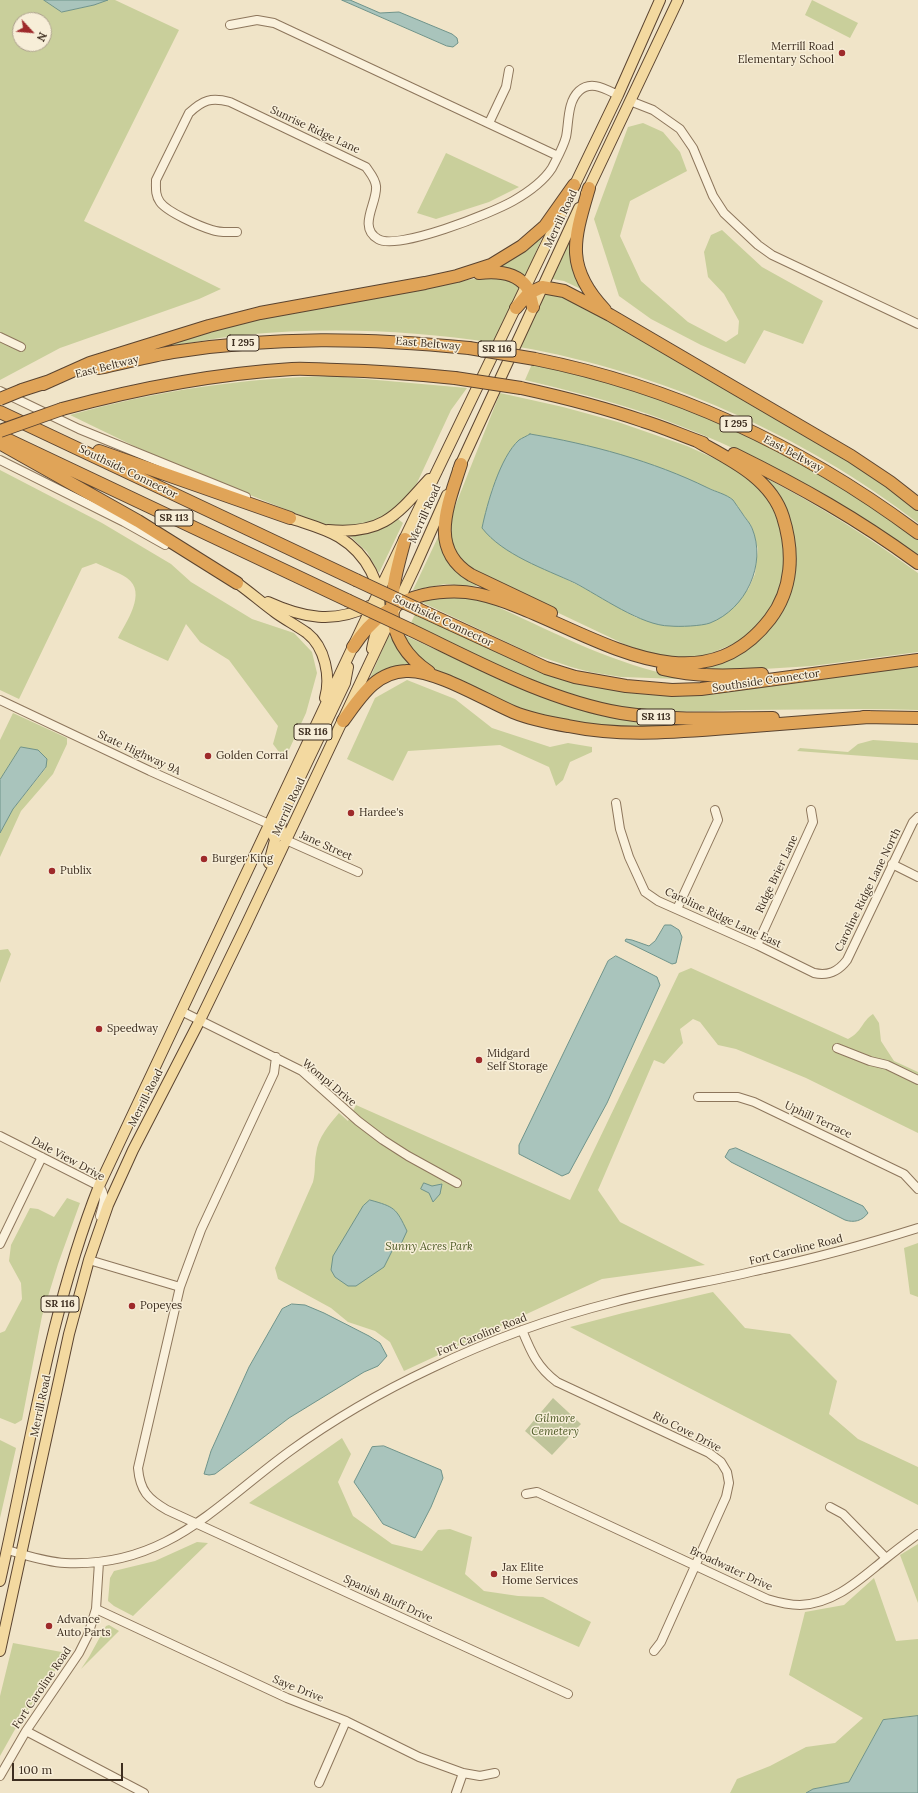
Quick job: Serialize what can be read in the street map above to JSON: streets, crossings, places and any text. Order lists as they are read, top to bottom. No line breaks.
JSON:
{"streets":{"highway":["I 295","East Beltway","Southside Connector","SR 113"],"main road":["Merrill Road","SR 116"],"street":["Sunrise Ridge Lane","State Highway 9A","Jane Street","Ridge Brier Lane","Caroline Ridge Lane North","Caroline Ridge Lane East","Wompi Drive","Uphill Terrace","Dale View Drive","Fort Caroline Road","Rio Cove Drive","Broadwater Drive","Spanish Bluff Drive","Saye Drive"]},"crossings":[["Sunrise Ridge Lane","Merrill Road"],["Merrill Road","State Highway 9A"],["Merrill Road","Jane Street"],["Merrill Road","Wompi Drive"],["Merrill Road","Dale View Drive"],["Merrill Road","Fort Caroline Road"],["Ridge Brier Lane","Caroline Ridge Lane East"],["Caroline Ridge Lane North","Caroline Ridge Lane East"],["Wompi Drive","Spanish Bluff Drive"],["Fort Caroline Road","Rio Cove Drive"],["Fort Caroline Road","Spanish Bluff Drive"],["Fort Caroline Road","Saye Drive"],["Rio Cove Drive","Broadwater Drive"]],"parks":["Sunny Acres Park","Gilmore Cemetery"],"places":["Merrill Road Elementary School","Golden Corral","Hardee's","Burger King","Publix","Speedway","Midgard Self Storage","Popeyes","Jax Elite Home Services","Advance Auto Parts"],"scale_bar":"100 m","north":"bottom right"}
